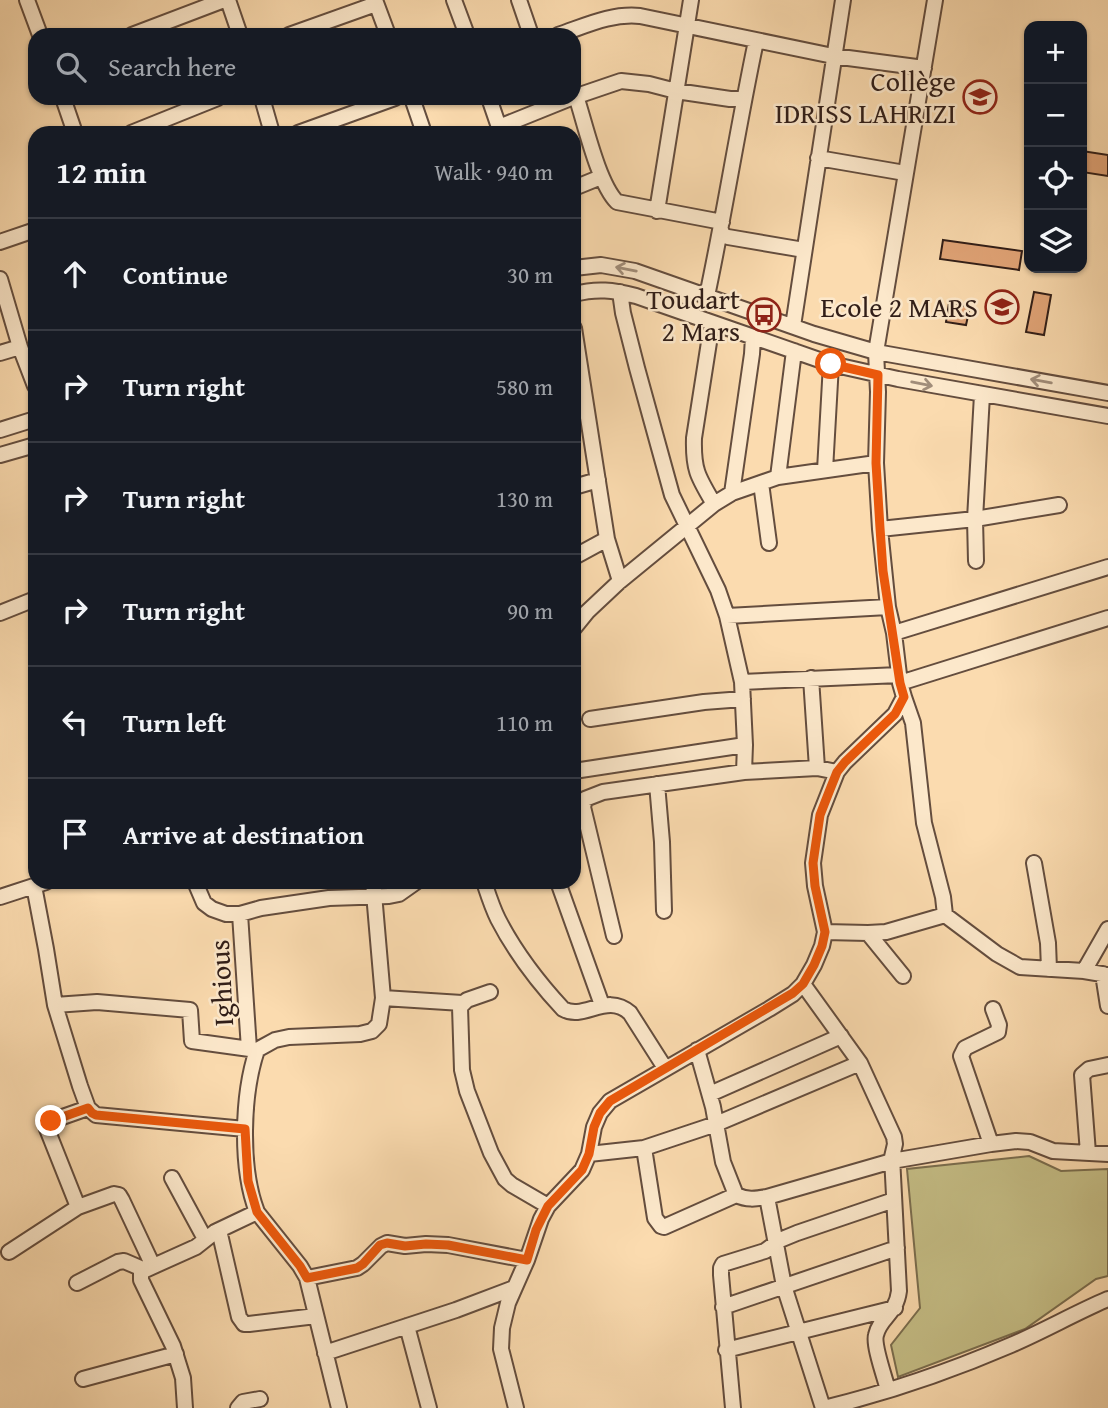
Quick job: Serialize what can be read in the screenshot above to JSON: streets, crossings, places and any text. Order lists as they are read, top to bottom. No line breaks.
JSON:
{"streets":{"street":["Ighious"]},"places":{"school or university":["Collège IDRISS LAHRIZI","Ecole 2 MARS"],"bus stop":["Toudart 2 Mars"]},"page":{"map_buttons":["+","−"],"search":"Search here","heading":["12 min","Walk · 940 m"],"list":[["Continue","30 m"],["Turn right","580 m"],["Turn right","130 m"],["Turn right","90 m"],["Turn left","110 m"],"Arrive at destination"]}}
